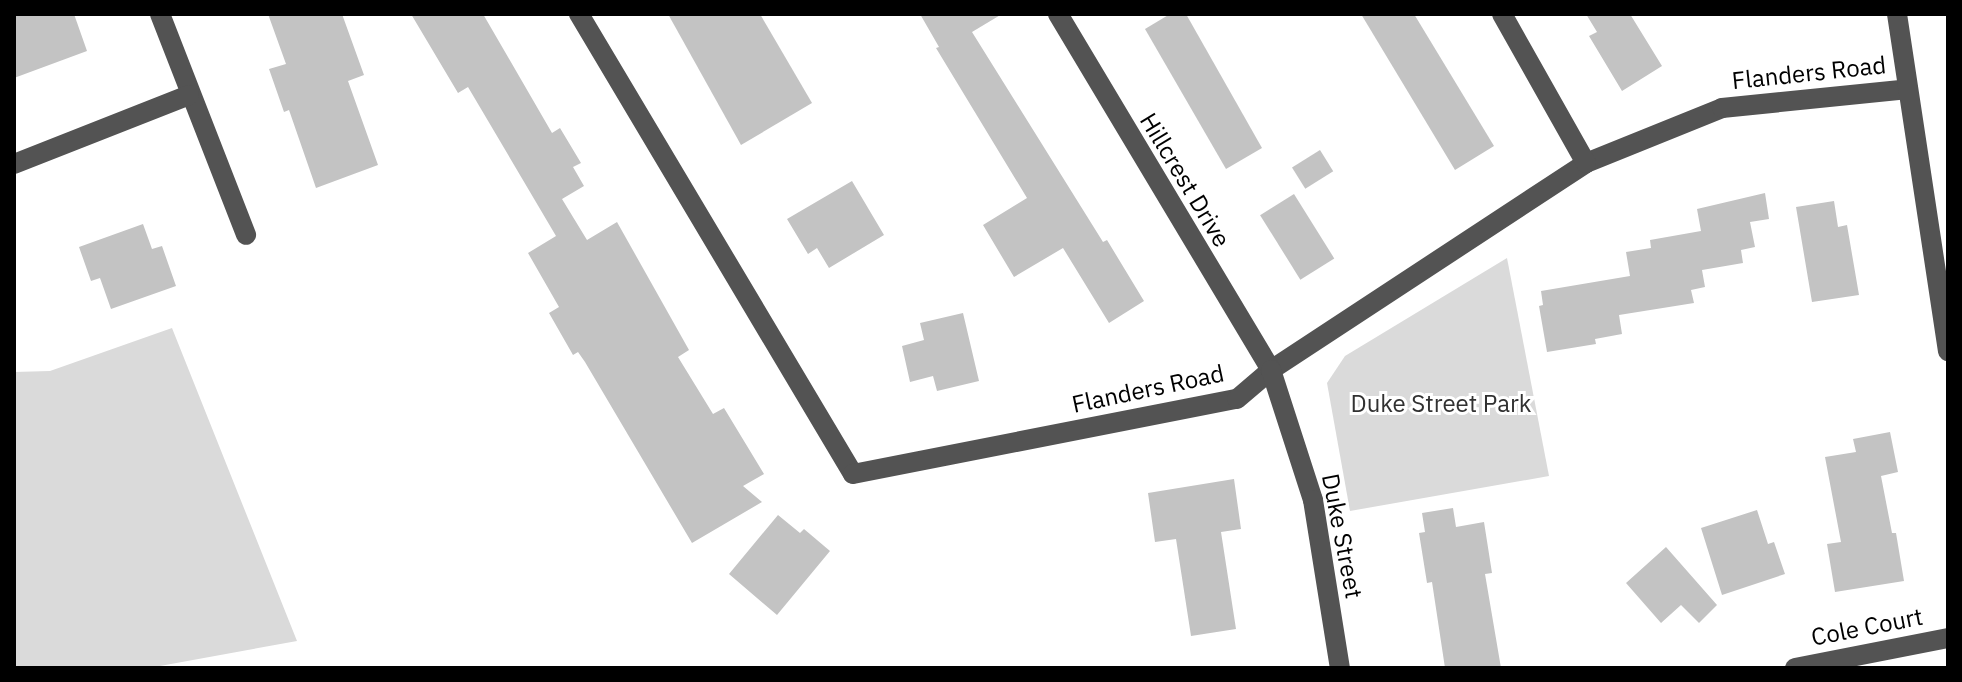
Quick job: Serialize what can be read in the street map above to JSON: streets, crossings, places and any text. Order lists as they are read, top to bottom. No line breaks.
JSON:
{"streets":{"street":["Flanders Road","Hillcrest Drive","Duke Street","Cole Court"]},"crossings":[["Flanders Road","Hillcrest Drive"],["Flanders Road","Duke Street"],["Hillcrest Drive","Duke Street"]],"parks":["Duke Street Park"]}
